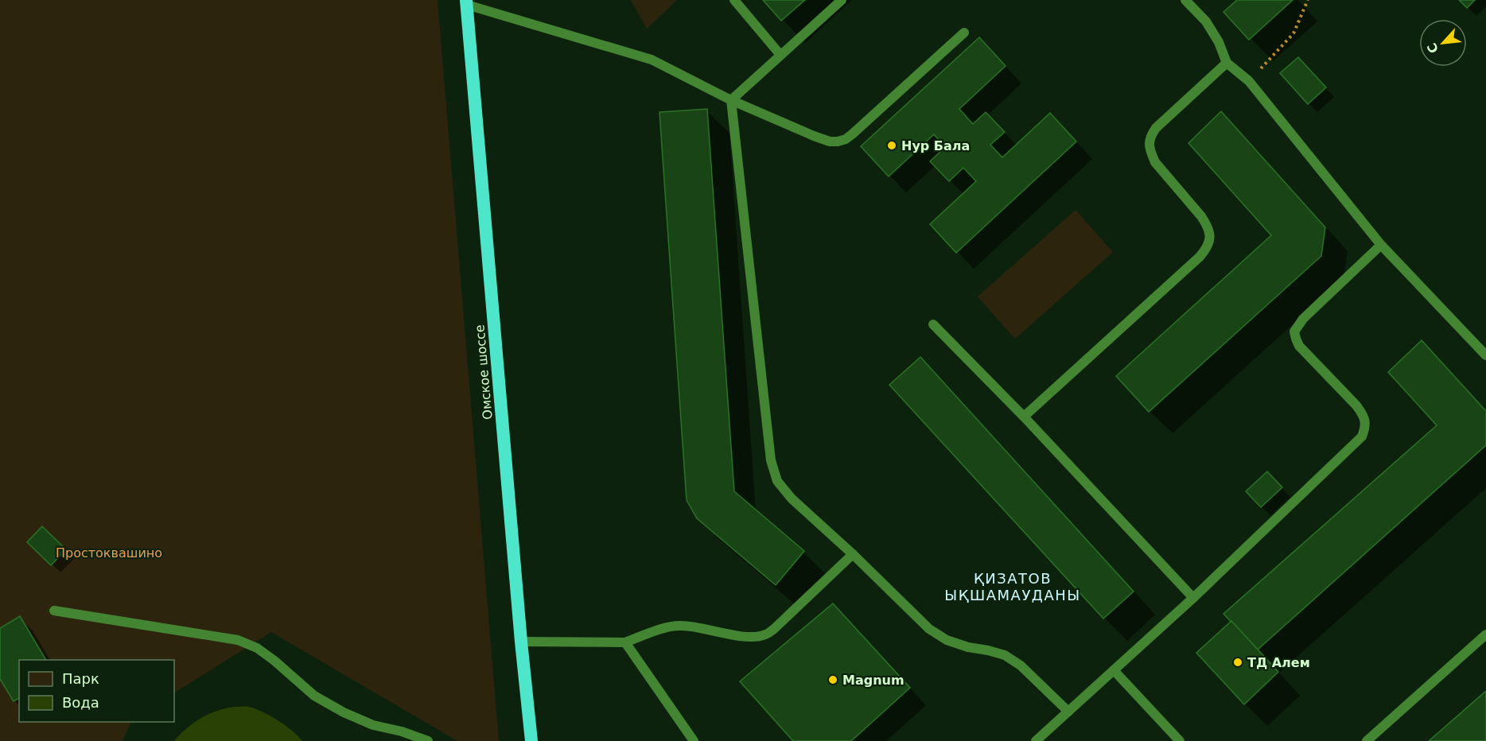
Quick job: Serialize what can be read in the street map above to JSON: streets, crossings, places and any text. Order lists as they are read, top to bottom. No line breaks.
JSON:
{"streets":{"highway":["Омское шоссе"]},"districts":["ҚИЗАТОВ ЫҚШАМАУДАНЫ"],"parks":["Простоквашино"],"places":["Нур Бала","ТД Алем","Magnum"],"legend":["Парк","Вода"],"north":"bottom left"}
